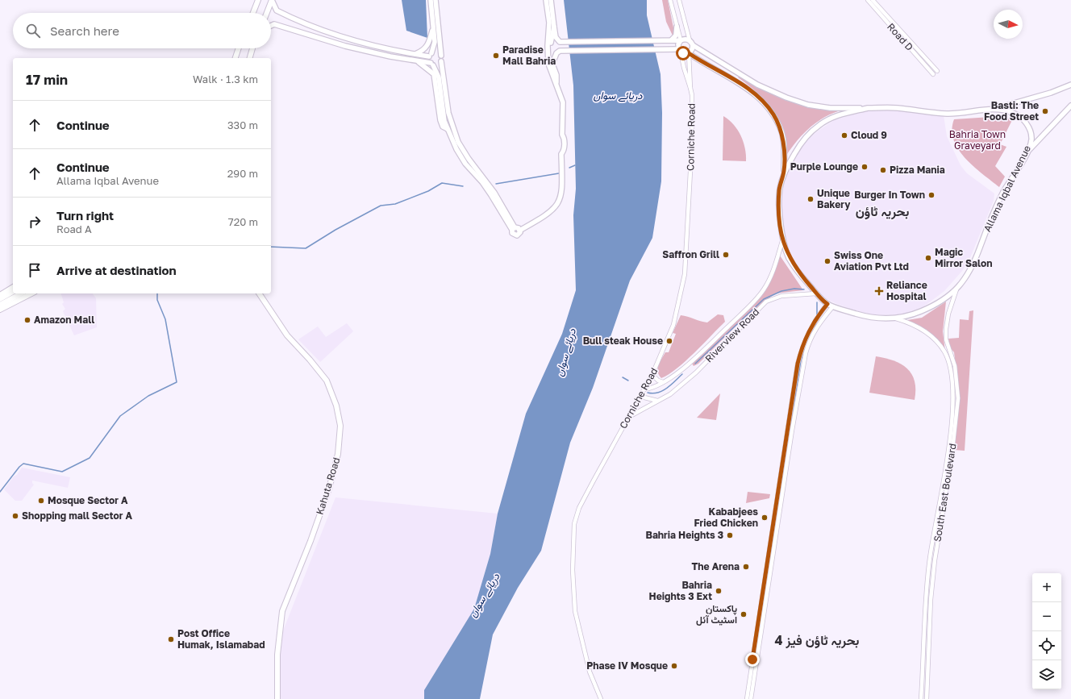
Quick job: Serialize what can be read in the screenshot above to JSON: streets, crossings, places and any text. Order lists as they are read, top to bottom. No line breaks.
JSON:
{"streets":{"highway":["Kahuta Road"],"main road":["Allama Iqbal Avenue"],"street":["Road D","Corniche Road","Riverview Road","South East Boulevard"]},"crossings":[["Corniche Road","Riverview Road"],["Allama Iqbal Avenue","Riverview Road"],["Allama Iqbal Avenue","South East Boulevard"]],"districts":["بحریہ ٹاؤن","بحریہ ٹاؤن فیز 4"],"water":["دریائے سواں"],"parks":["Bahria Town Graveyard"],"places":{"other":["Paradise Mall Bahria","Basti: The Food Street","Cloud 9","Purple Lounge","Pizza Mania","Burger In Town","Unique Bakery","Saffron Grill","Magic Mirror Salon","Swiss One Aviation Pvt Ltd","Amazon Mall","Bull steak House","Mosque Sector A","Shopping mall Sector A","Kababjees Fried Chicken","Bahria Heights 3","The Arena","Bahria Heights 3 Ext","پاکستان اسٹیٹ آئل","Post Office Humak, Islamabad","Phase IV Mosque"],"health":["Reliance Hospital"]},"north":"right","page":{"search":"Search here","heading":["17 min","Walk · 1.3 km"],"list":[["Continue","330 m"],["Continue","Allama Iqbal Avenue","290 m"],["Turn right","Road A","720 m"],"Arrive at destination"],"map_buttons":["+","−"]}}
